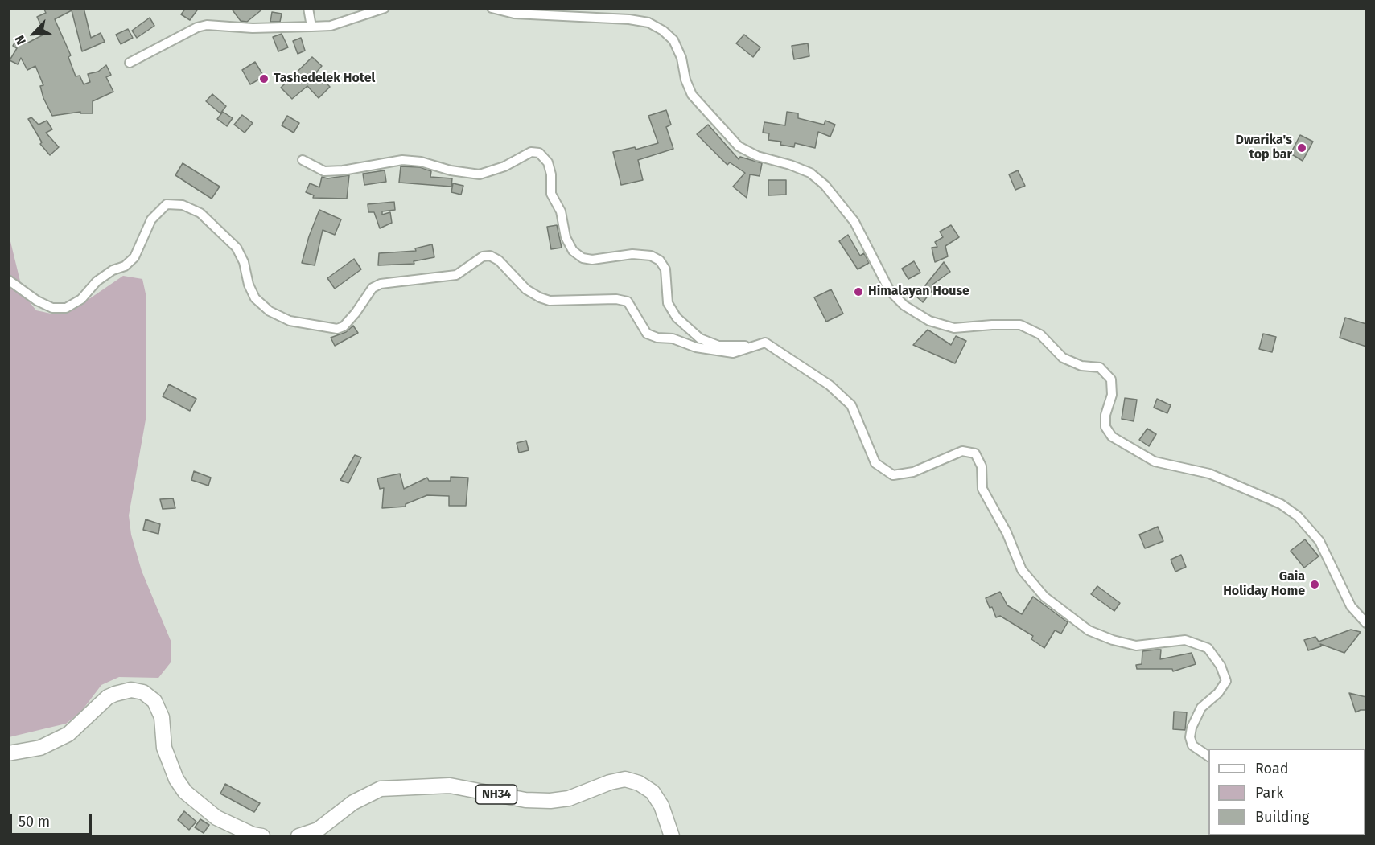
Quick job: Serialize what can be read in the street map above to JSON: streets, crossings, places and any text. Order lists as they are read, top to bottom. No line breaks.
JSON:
{"streets":{"highway":["NH34"]},"places":["Tashedelek Hotel","Dwarika's top bar","Himalayan House","Gaia Holiday Home"],"legend":["Road","Park","Building"],"scale_bar":"50 m","north":"bottom left"}
